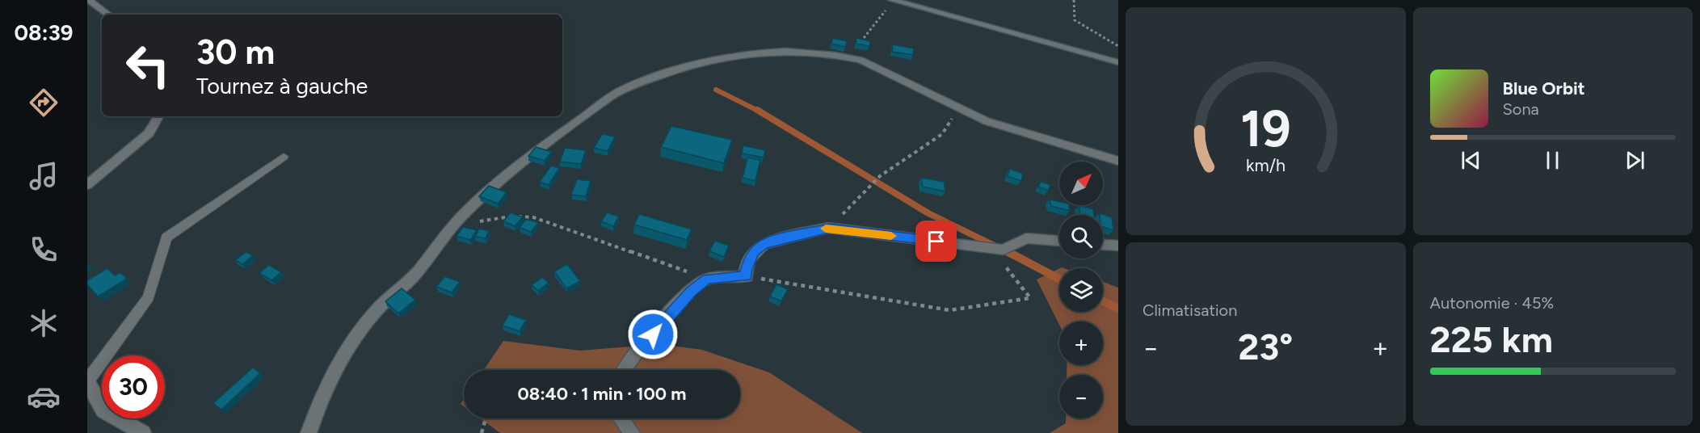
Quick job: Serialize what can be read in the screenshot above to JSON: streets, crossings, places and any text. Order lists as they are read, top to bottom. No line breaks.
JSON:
{"north":"top right","page":{"tabs":"08:39","turn":["30 m","Tournez à gauche"],"song":["Blue Orbit","Sona"],"map_buttons":["+","−"],"tile":["Climatisation",["Autonomie · 45%","225 km"]],"heat":["−","23°","+"],"limit":"30","trip":"08:40 · 1 min · 100 m","gauge":["19","km/h"]}}
